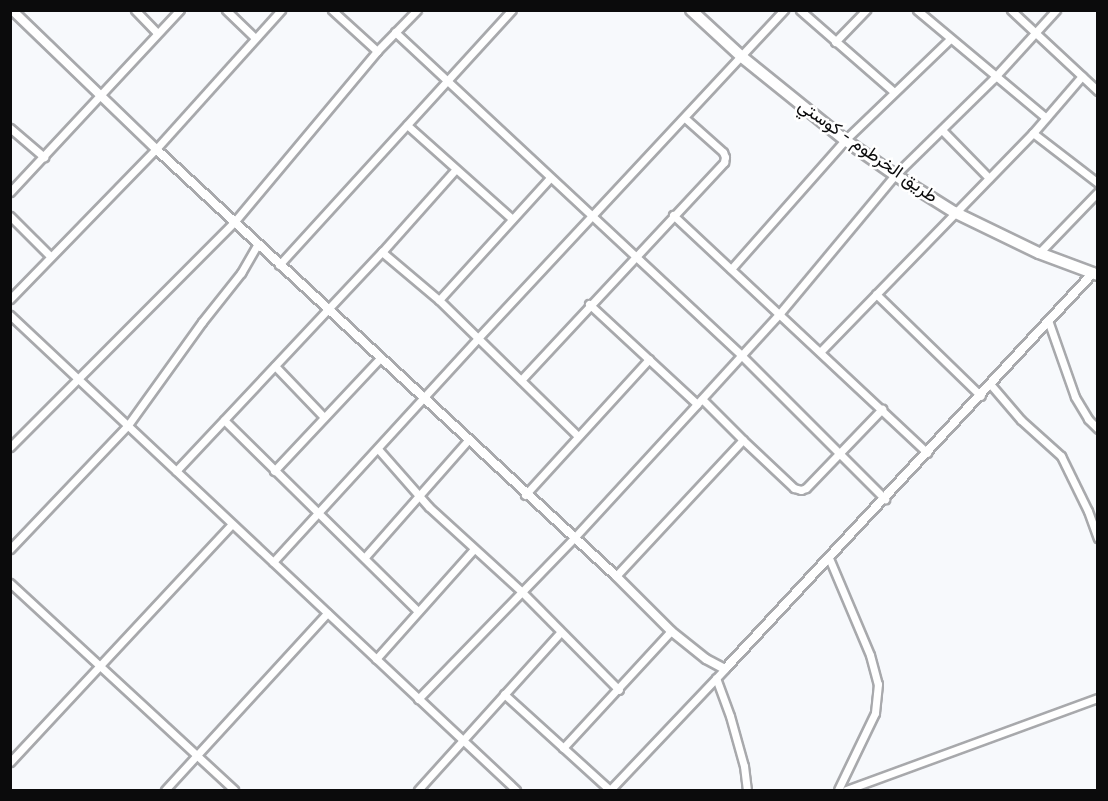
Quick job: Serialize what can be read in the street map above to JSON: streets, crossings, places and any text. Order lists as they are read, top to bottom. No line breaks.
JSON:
{"streets":{"highway":["طريق الخرطوم - كوستي"]}}
